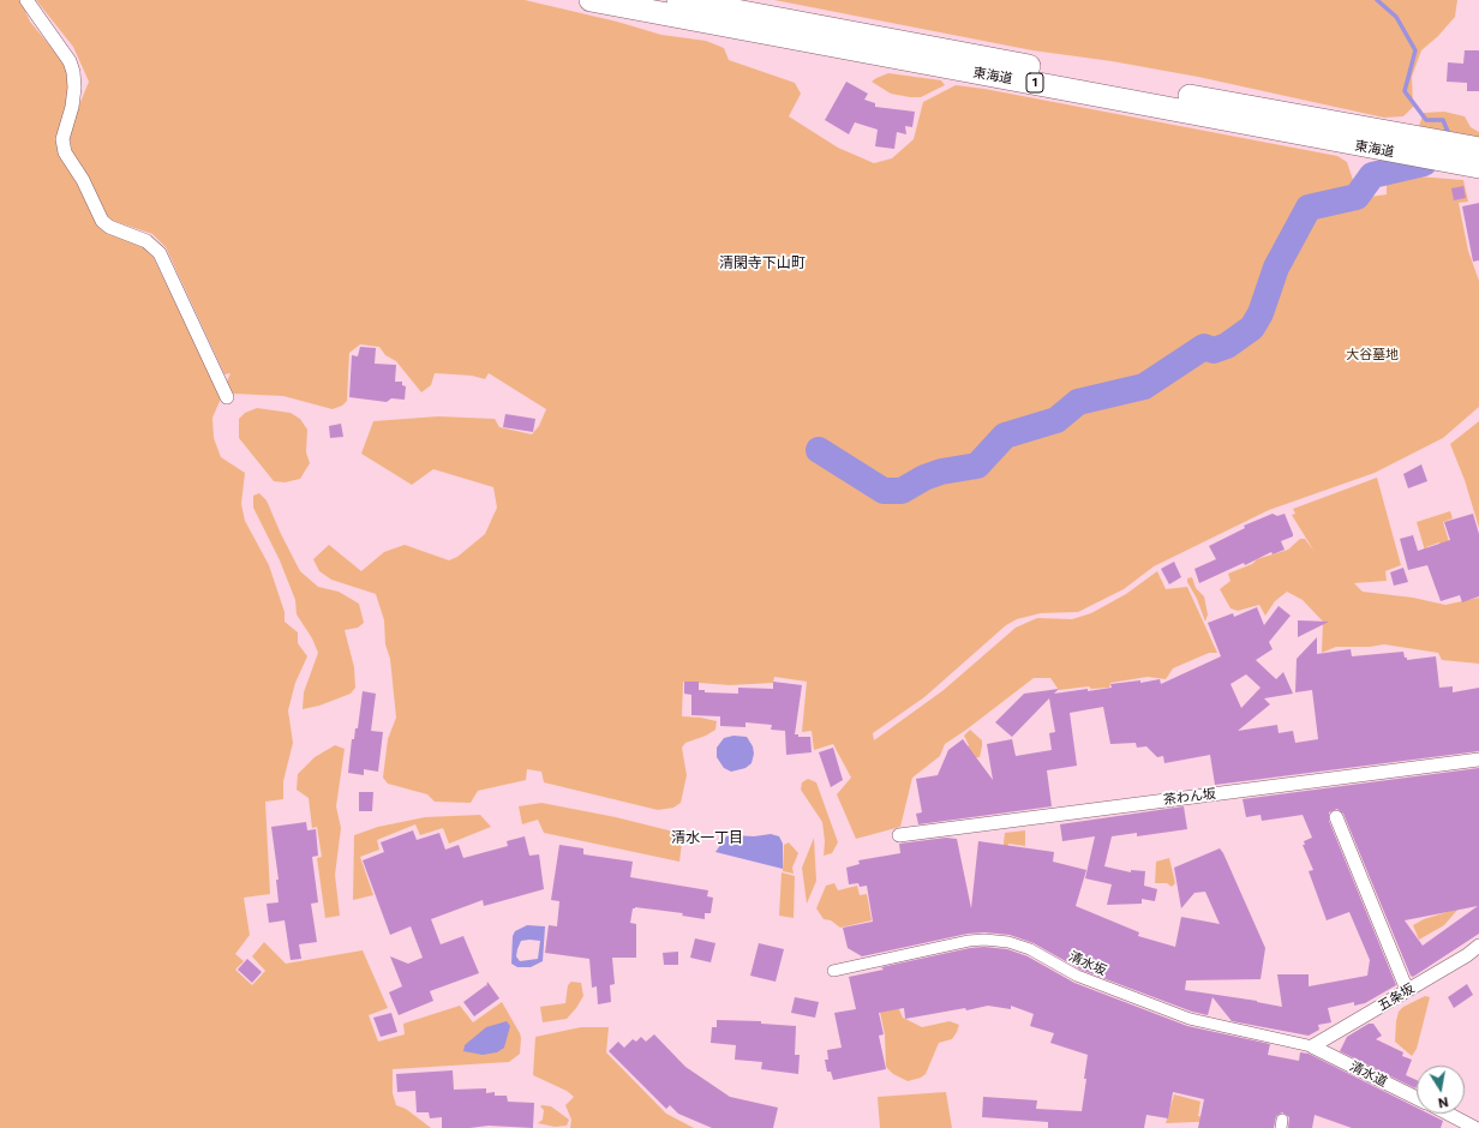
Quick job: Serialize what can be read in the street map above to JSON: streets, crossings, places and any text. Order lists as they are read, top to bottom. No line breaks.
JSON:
{"streets":{"highway":["東海道","1"],"street":["茶わん坂","清水坂","五条坂","清水道"]},"crossings":[["清水坂","五条坂"],["清水坂","清水道"],["五条坂","清水道"]],"districts":["清閑寺下山町","清水一丁目"],"parks":["大谷墓地"],"north":"bottom"}
